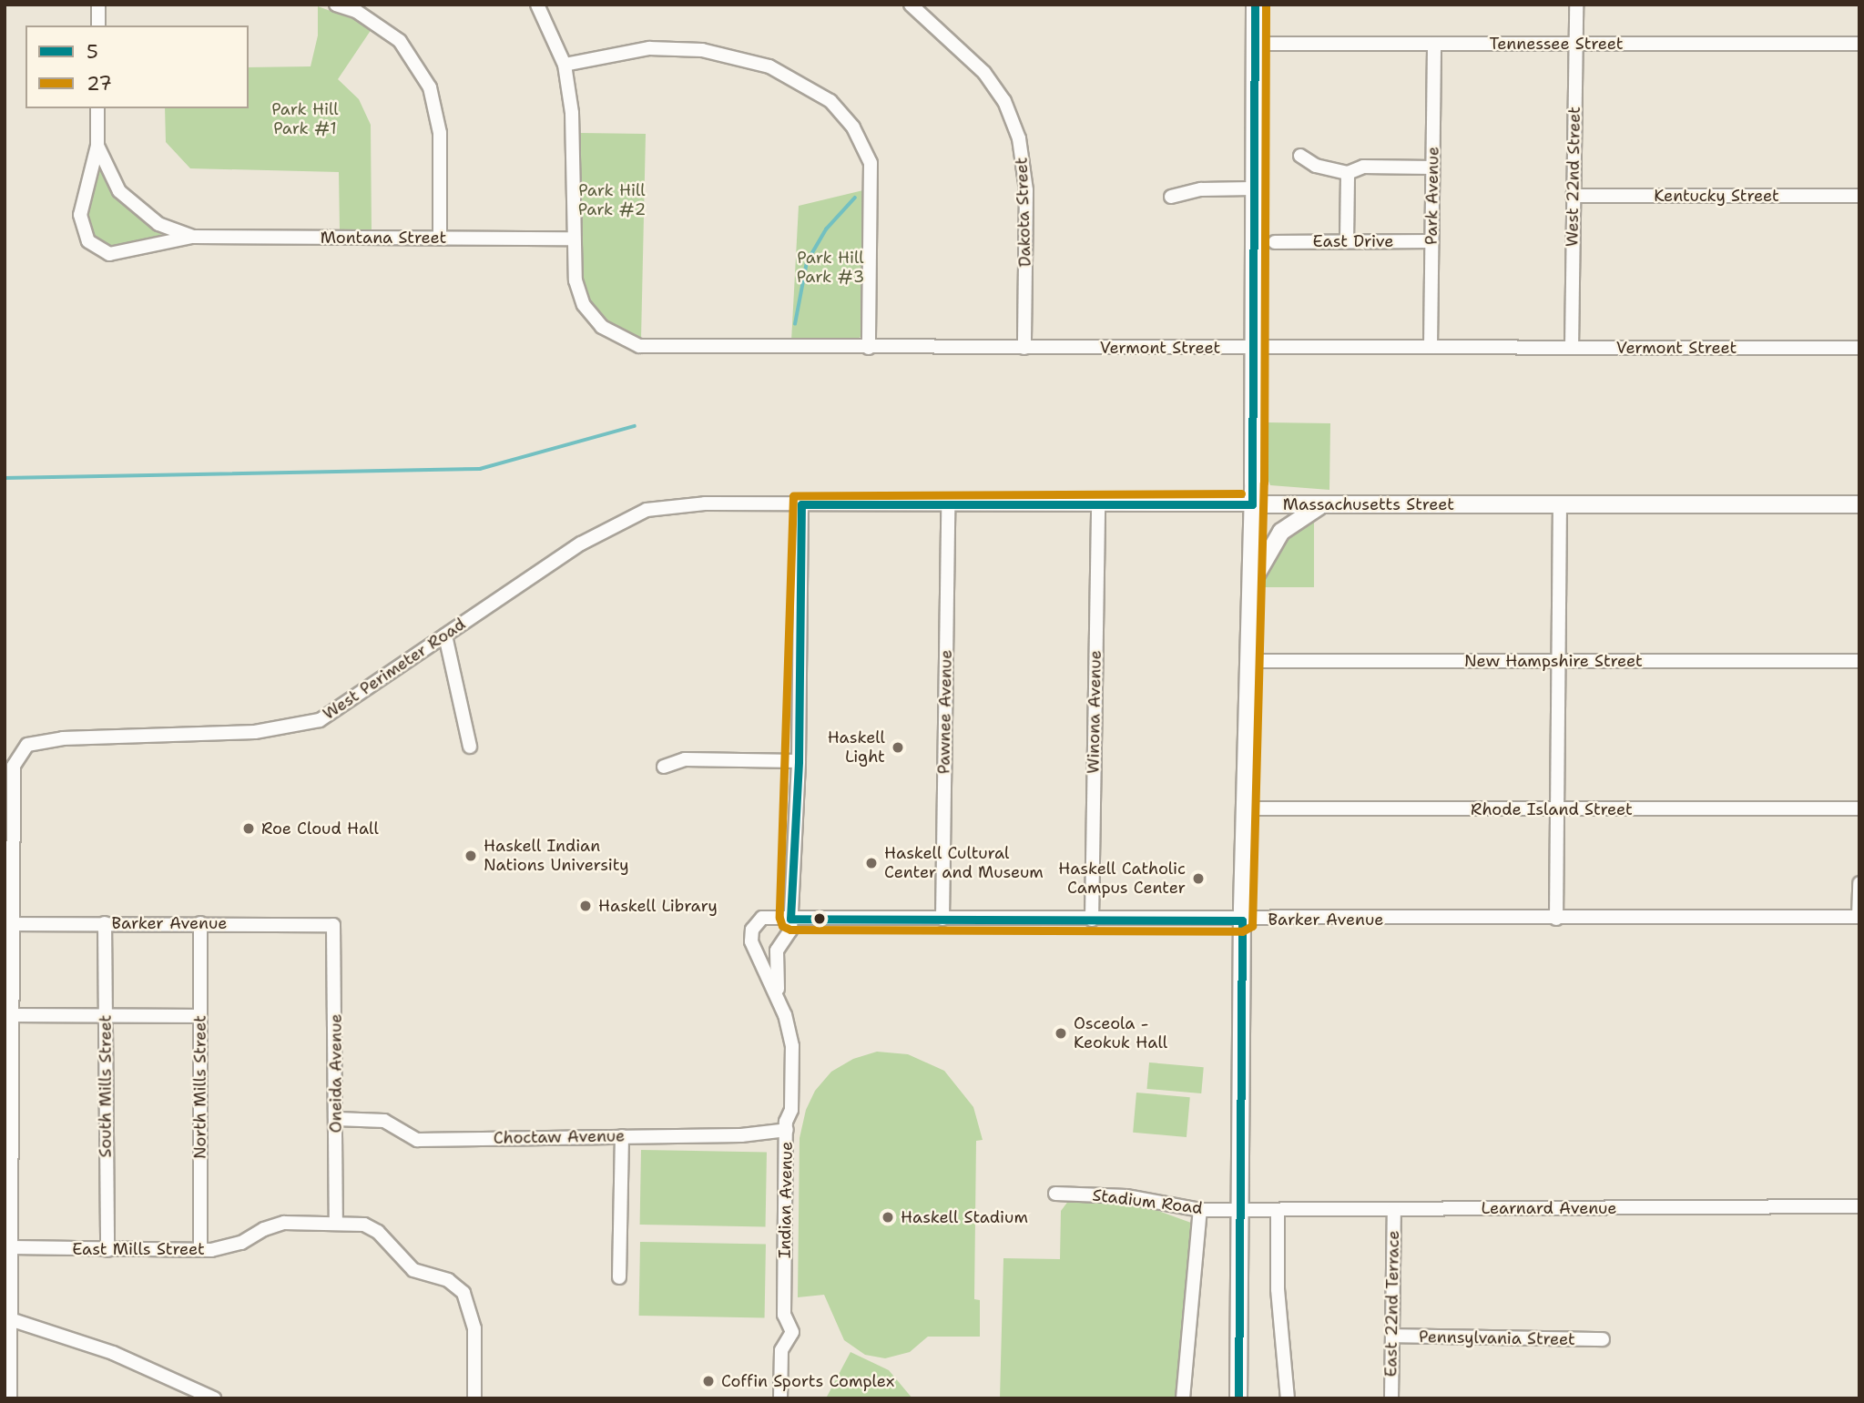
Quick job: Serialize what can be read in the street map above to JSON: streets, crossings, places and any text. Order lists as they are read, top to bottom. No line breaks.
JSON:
{"streets":{"main road":["Massachusetts Street"],"street":["Tennessee Street","West 22nd Street","Park Avenue","Kentucky Street","Dakota Street","Montana Street","East Drive","Vermont Street","New Hampshire Street","West Perimeter Road","Pawnee Avenue","Winona Avenue","Rhode Island Street","Barker Avenue","Oneida Avenue","South Mills Street","North Mills Street","Choctaw Avenue","Indian Avenue","Stadium Road","Learnard Avenue","East Mills Street","East 22nd Terrace","Pennsylvania Street"]},"crossings":[["Tennessee Street","West 22nd Street"],["Tennessee Street","Park Avenue"],["West 22nd Street","Kentucky Street"],["West 22nd Street","Vermont Street"],["Park Avenue","East Drive"],["Park Avenue","Vermont Street"],["Dakota Street","Vermont Street"],["Montana Street","Vermont Street"],["Massachusetts Street","West Perimeter Road"],["Massachusetts Street","Pawnee Avenue"],["Massachusetts Street","Winona Avenue"],["Massachusetts Street","Indian Avenue"],["West Perimeter Road","Barker Avenue"],["West Perimeter Road","Indian Avenue"],["Pawnee Avenue","Barker Avenue"],["Winona Avenue","Barker Avenue"],["Barker Avenue","Oneida Avenue"],["Barker Avenue","South Mills Street"],["Barker Avenue","North Mills Street"],["Barker Avenue","Indian Avenue"],["Oneida Avenue","Choctaw Avenue"],["Oneida Avenue","East Mills Street"],["South Mills Street","East Mills Street"],["North Mills Street","East Mills Street"],["Choctaw Avenue","Indian Avenue"],["Stadium Road","Learnard Avenue"],["Learnard Avenue","East 22nd Terrace"],["East 22nd Terrace","Pennsylvania Street"]],"parks":["Park Hill Park #1","Park Hill Park #2","Park Hill Park #3"],"places":["Haskell Light","Roe Cloud Hall","Haskell Indian Nations University","Haskell Cultural Center and Museum","Haskell Catholic Campus Center","Haskell Library","Osceola - Keokuk Hall","Haskell Stadium","Coffin Sports Complex"],"lines":["transit line 5","transit line 27"],"legend":["5","27"]}
